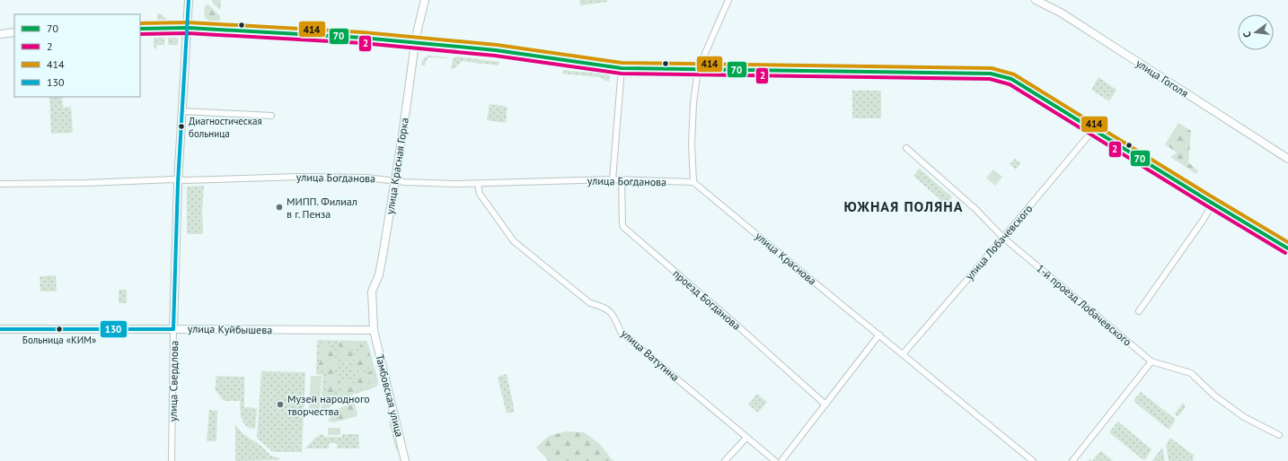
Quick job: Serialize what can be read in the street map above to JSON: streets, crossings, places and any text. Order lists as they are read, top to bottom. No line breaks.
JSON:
{"streets":{"main road":["улица Гоголя","улица Красная Горка","улица Куйбышева","улица Свердлова","Тамбовская улица"],"street":["улица Богданова","улица Лобачевского","улица Краснова","проезд Богданова","1-й проезд Лобачевского","улица Ватутина"]},"crossings":[["улица Красная Горка","улица Богданова"],["улица Красная Горка","улица Куйбышева"],["улица Красная Горка","Тамбовская улица"],["улица Богданова","улица Краснова"],["улица Богданова","проезд Богданова"],["улица Богданова","улица Ватутина"],["улица Богданова","улица Свердлова"],["улица Лобачевского","улица Краснова"],["улица Лобачевского","1-й проезд Лобачевского"],["улица Куйбышева","улица Свердлова"],["улица Куйбышева","Тамбовская улица"]],"districts":["ЮЖНАЯ ПОЛЯНА"],"places":["Диагностическая больница","МИПП. Филиал в г. Пенза","Больница «КИМ»","Музей народного творчества"],"lines":["transit line 130","transit line 414","transit line 70","transit line 2"],"legend":["70","2","414","130"],"north":"left"}
